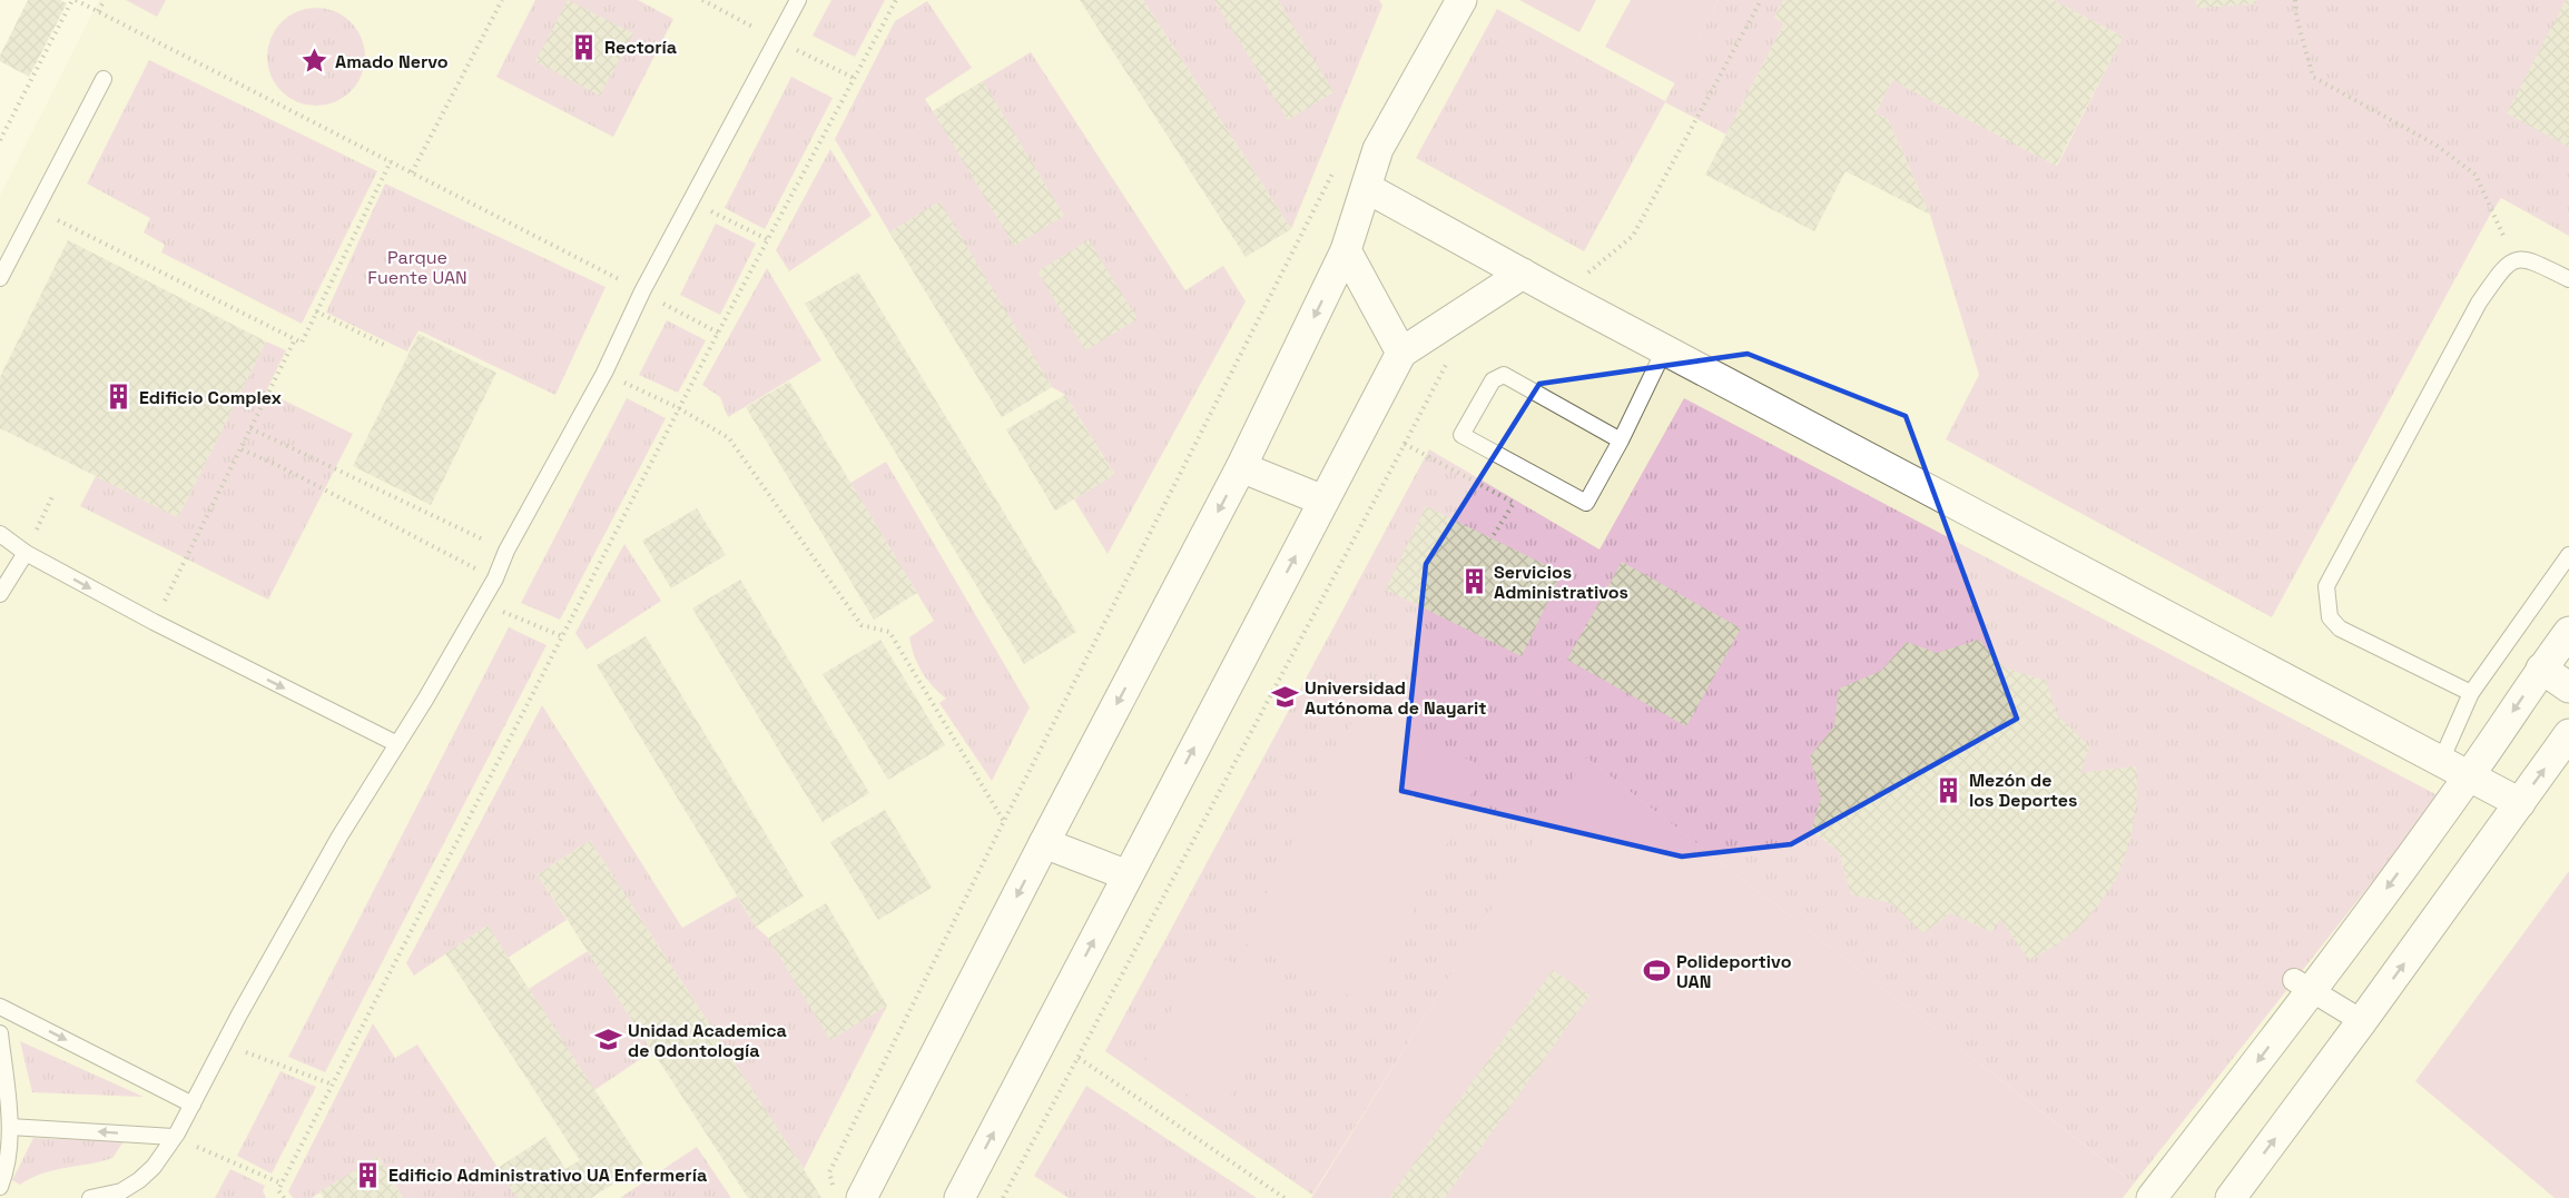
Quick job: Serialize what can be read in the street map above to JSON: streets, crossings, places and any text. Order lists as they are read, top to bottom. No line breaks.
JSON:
{"parks":["Parque Fuente UAN"],"places":{"building":["Rectoría","Edificio Complex","Servicios Administrativos","Mezón de los Deportes","Edificio Administrativo UA Enfermería"],"place":["Amado Nervo"],"school or university":["Universidad Autónoma de Nayarit","Unidad Academica de Odontología"],"sports":["Polideportivo UAN"]}}
